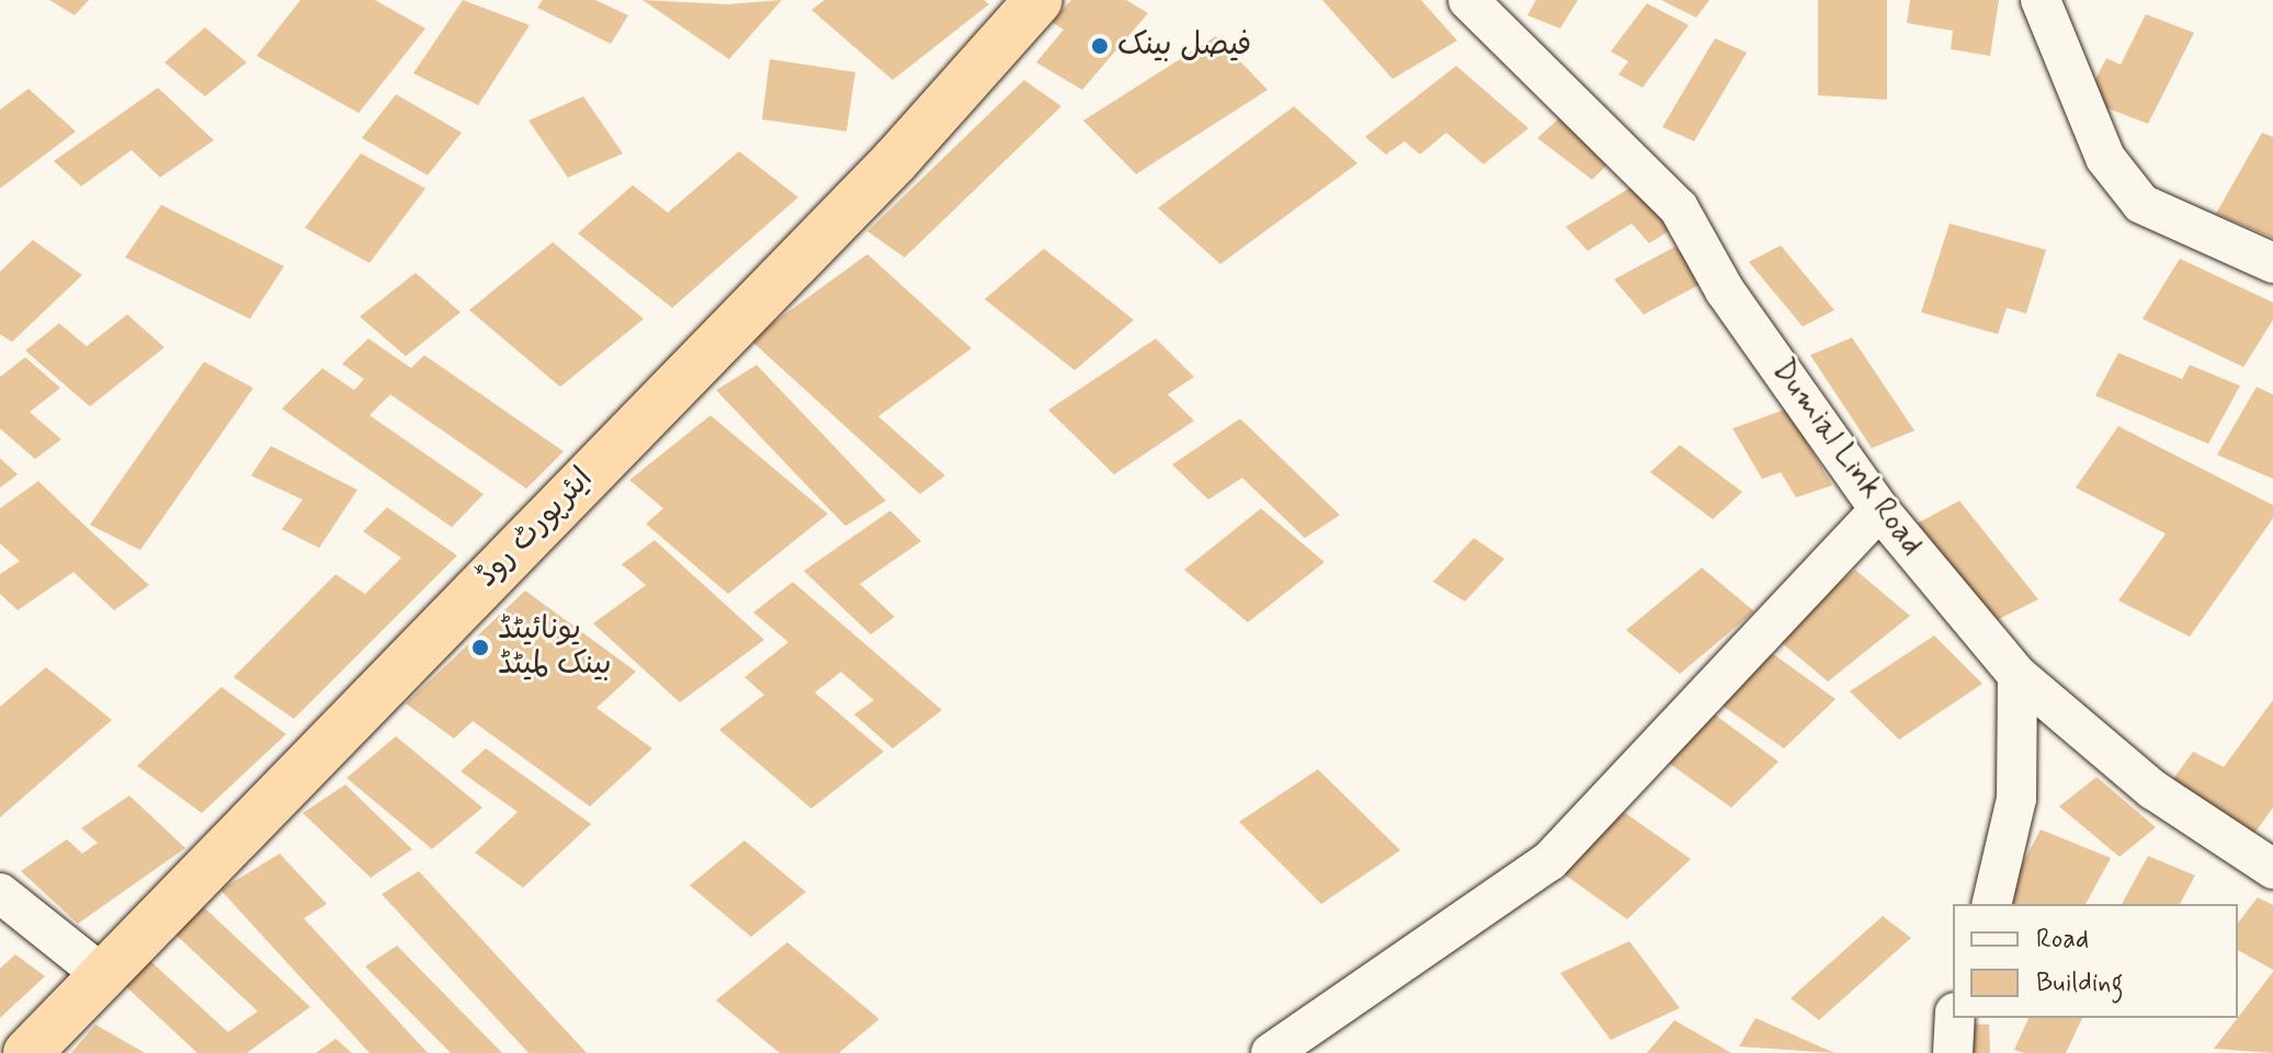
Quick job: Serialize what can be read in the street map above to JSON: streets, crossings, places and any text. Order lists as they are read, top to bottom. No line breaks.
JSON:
{"streets":{"highway":["ایئرپورٹ روڈ"],"street":["Dumial Link Road"]},"places":["فیصل بینک","یونائیٹڈ بینک لمیٹڈ"],"legend":["Road","Building"]}
